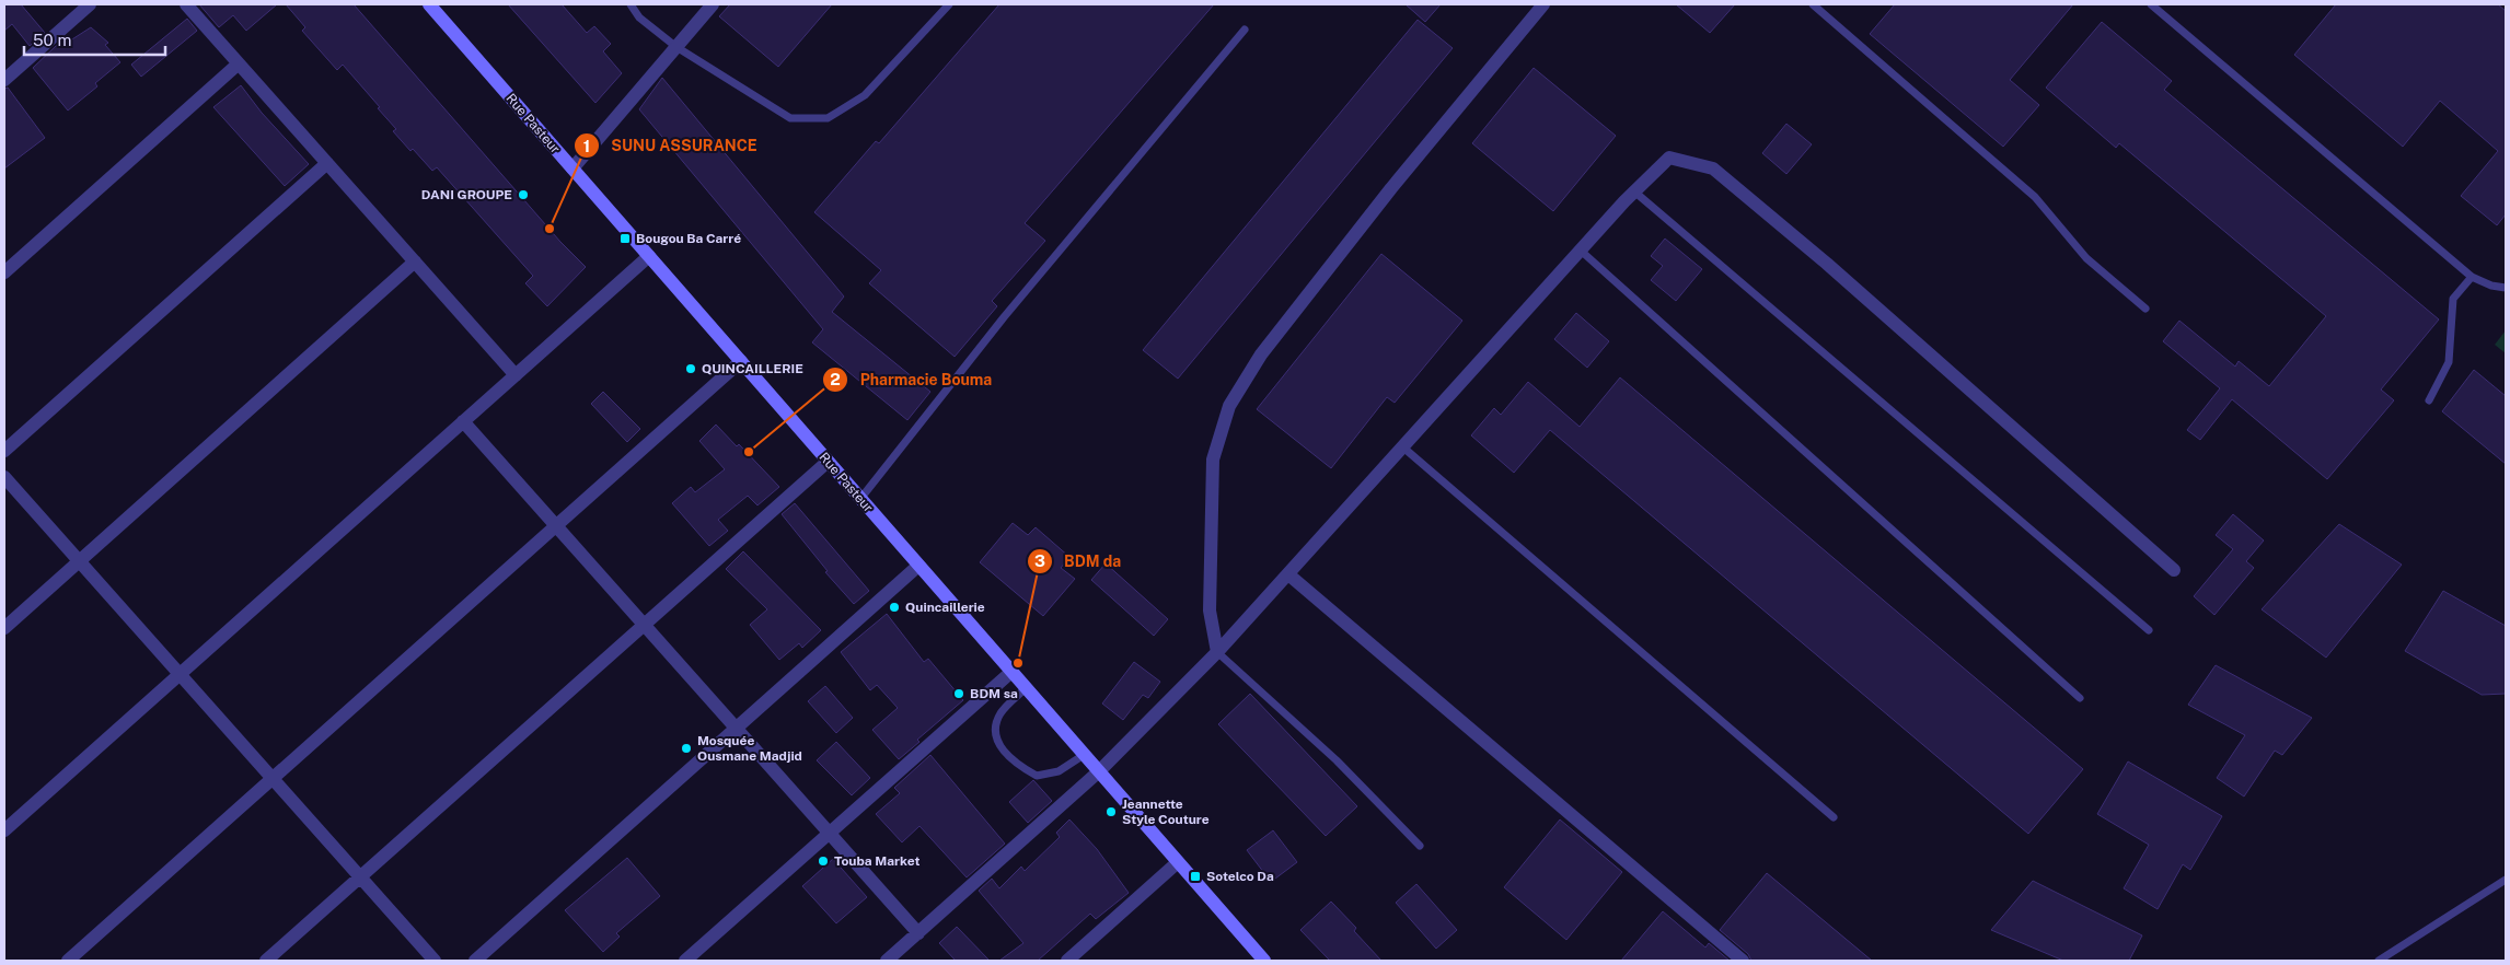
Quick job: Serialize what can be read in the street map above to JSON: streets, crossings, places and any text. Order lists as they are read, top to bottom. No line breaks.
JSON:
{"streets":{"main road":["Rue Pasteur"]},"places":{"other":["DANI GROUPE","SUNU ASSURANCE","QUINCAILLERIE","Pharmacie Bouma","Quincaillerie","BDM da","BDM sa","Mosquée Ousmane Madjid","Jeannette Style Couture","Touba Market"],"transit":["Bougou Ba Carré","Sotelco Da"]},"scale_bar":"50 m"}
